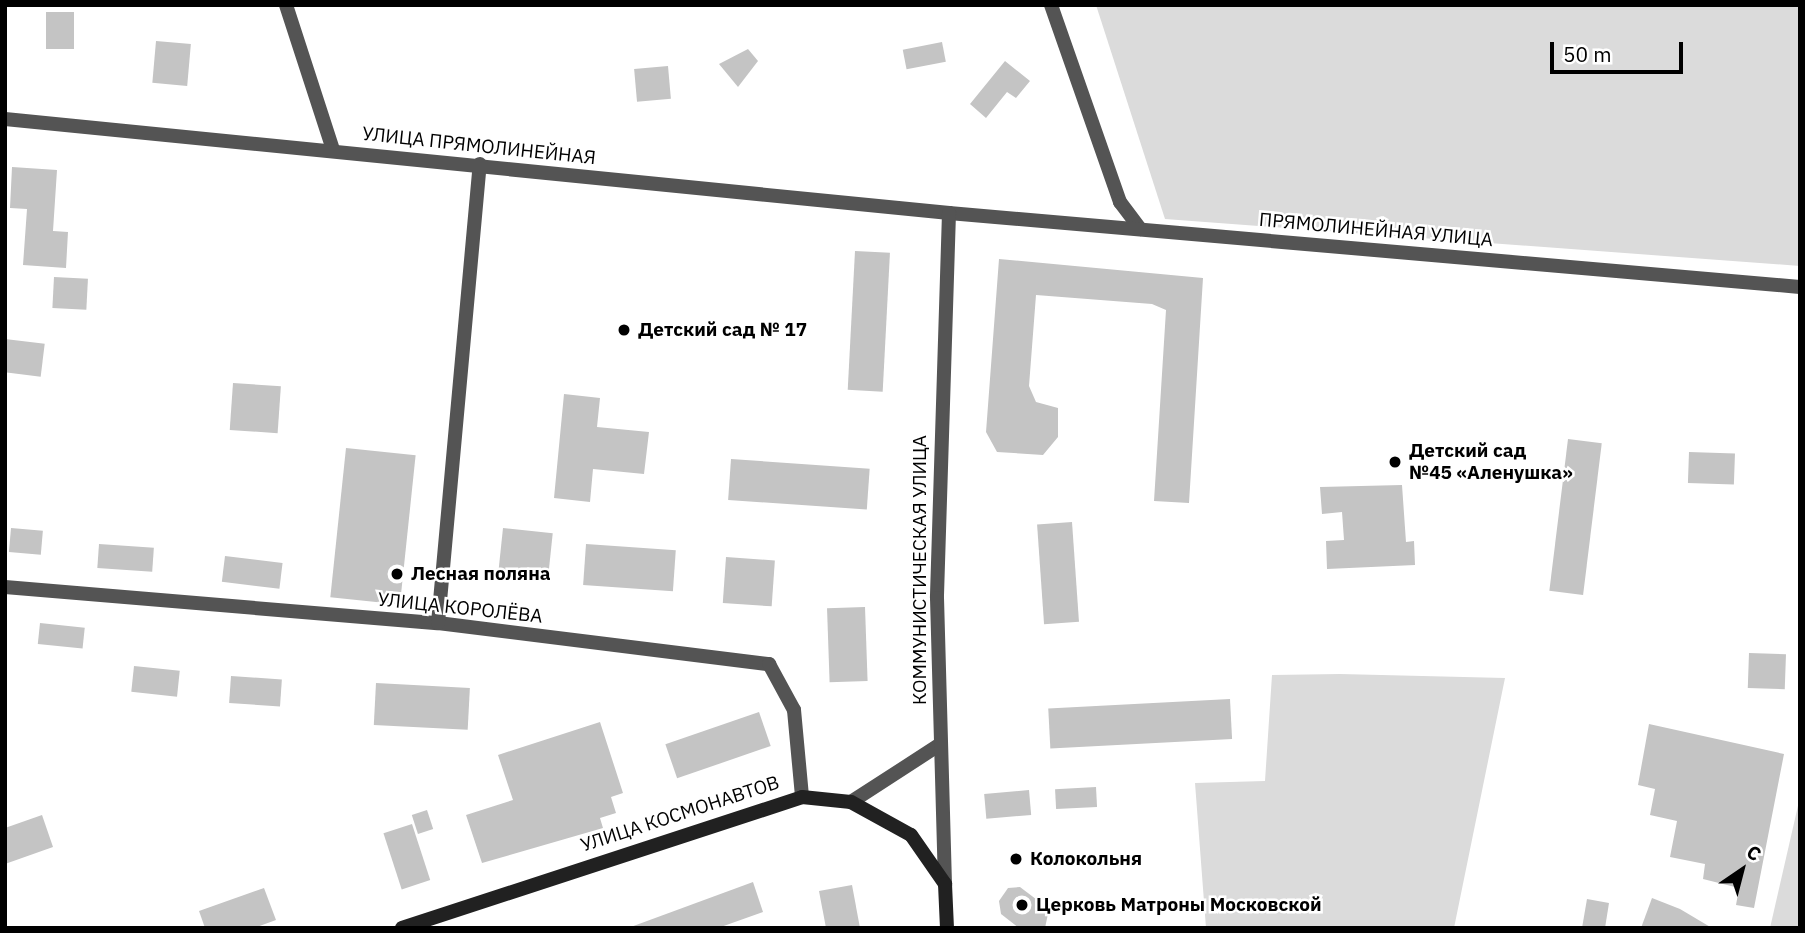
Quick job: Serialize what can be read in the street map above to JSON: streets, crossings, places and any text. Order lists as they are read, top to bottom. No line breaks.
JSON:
{"streets":{"main road":["КОММУНИСТИЧЕСКАЯ УЛИЦА","УЛИЦА КОСМОНАВТОВ"],"street":["УЛИЦА ПРЯМОЛИНЕЙНАЯ","ПРЯМОЛИНЕЙНАЯ УЛИЦА","УЛИЦА КОРОЛЁВА"]},"crossings":[["УЛИЦА ПРЯМОЛИНЕЙНАЯ","ПРЯМОЛИНЕЙНАЯ УЛИЦА"],["УЛИЦА ПРЯМОЛИНЕЙНАЯ","КОММУНИСТИЧЕСКАЯ УЛИЦА"],["ПРЯМОЛИНЕЙНАЯ УЛИЦА","КОММУНИСТИЧЕСКАЯ УЛИЦА"],["КОММУНИСТИЧЕСКАЯ УЛИЦА","УЛИЦА КОСМОНАВТОВ"],["УЛИЦА КОРОЛЁВА","УЛИЦА КОСМОНАВТОВ"]],"places":["Детский сад № 17","Детский сад №45 «Аленушка»","Лесная поляна","Колокольня","Церковь Матроны Московской"],"scale_bar":"50 m","north":"top right"}
